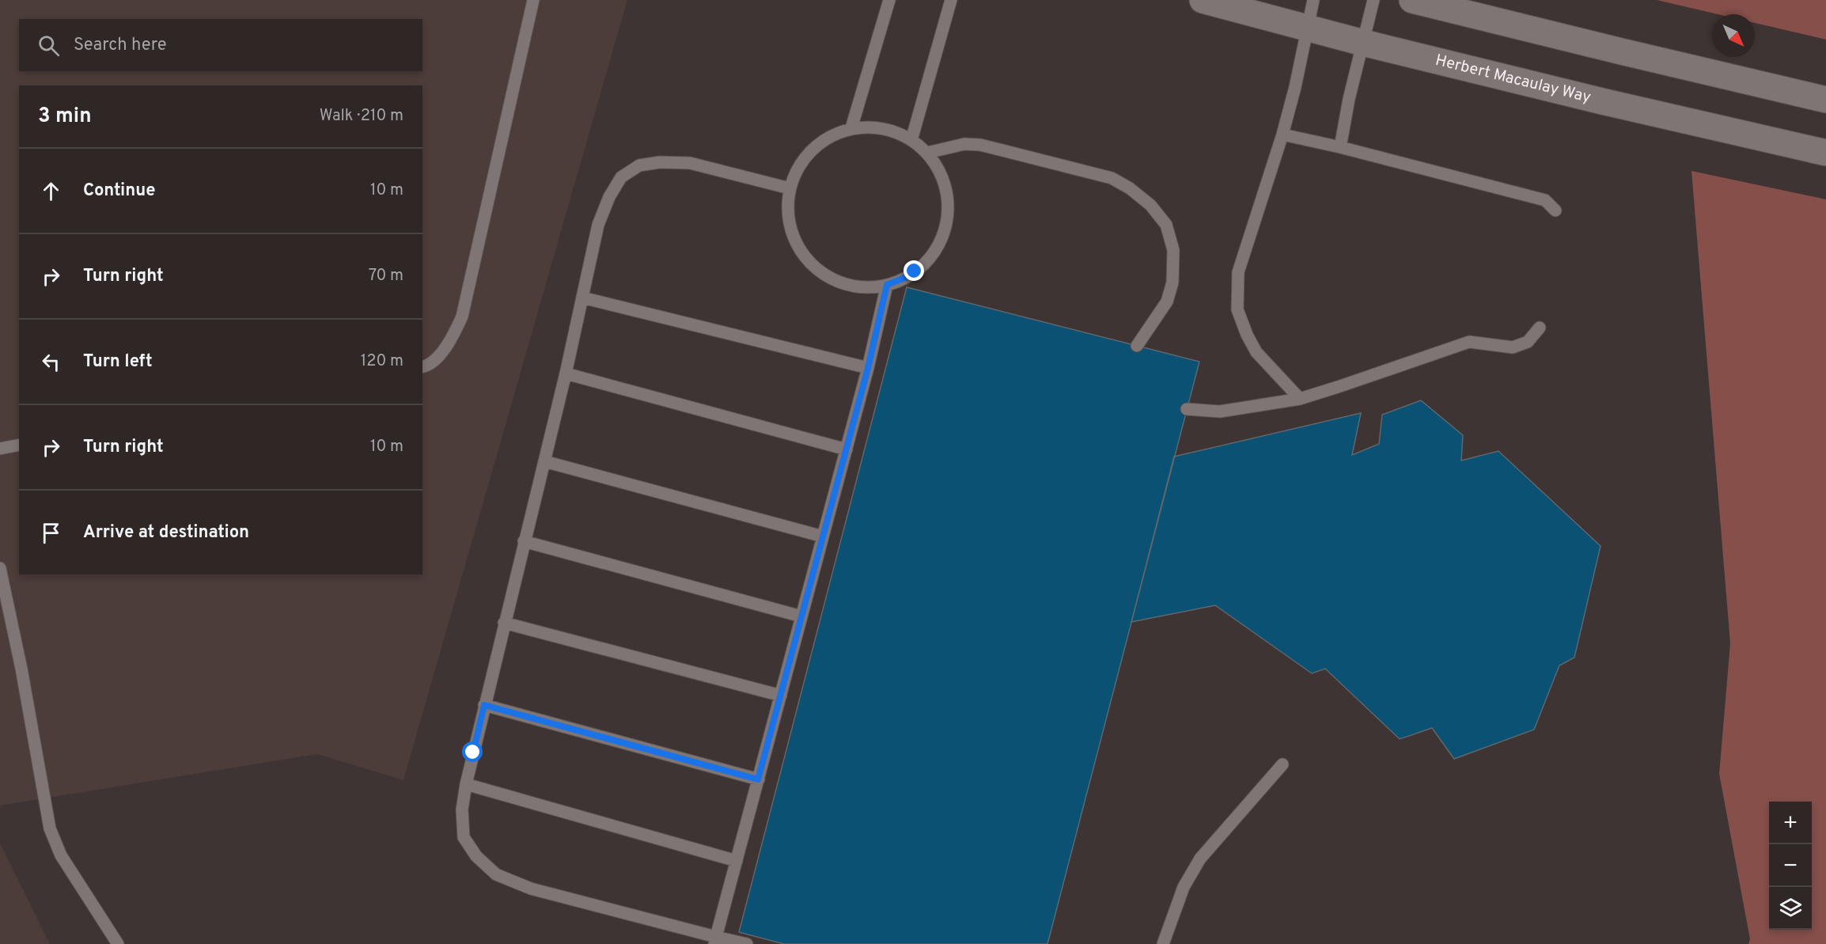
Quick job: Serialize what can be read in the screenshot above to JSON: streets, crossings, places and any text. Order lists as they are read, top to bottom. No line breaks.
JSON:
{"streets":{"main road":["Herbert Macaulay Way"]},"north":"bottom right","page":{"search":"Search here","heading":["3 min","Walk · 210 m"],"list":[["Continue","10 m"],["Turn right","70 m"],["Turn left","120 m"],["Turn right","10 m"],"Arrive at destination"],"map_buttons":["+","−"]}}
